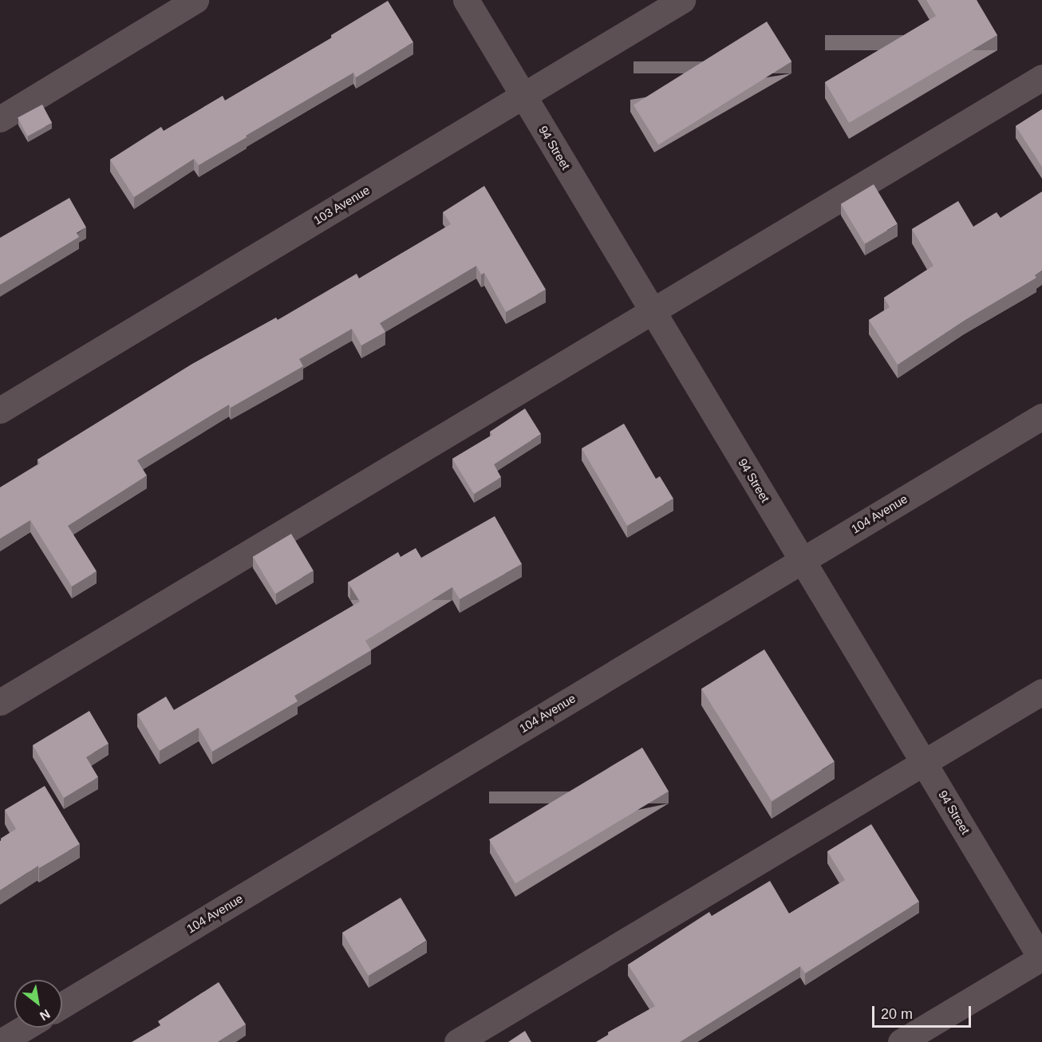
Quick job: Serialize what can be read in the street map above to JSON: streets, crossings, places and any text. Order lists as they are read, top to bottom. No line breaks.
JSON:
{"streets":{"street":["94 Street","103 Avenue","104 Avenue"]},"crossings":[["94 Street","103 Avenue"],["94 Street","104 Avenue"]],"scale_bar":"20 m","north":"bottom right"}
